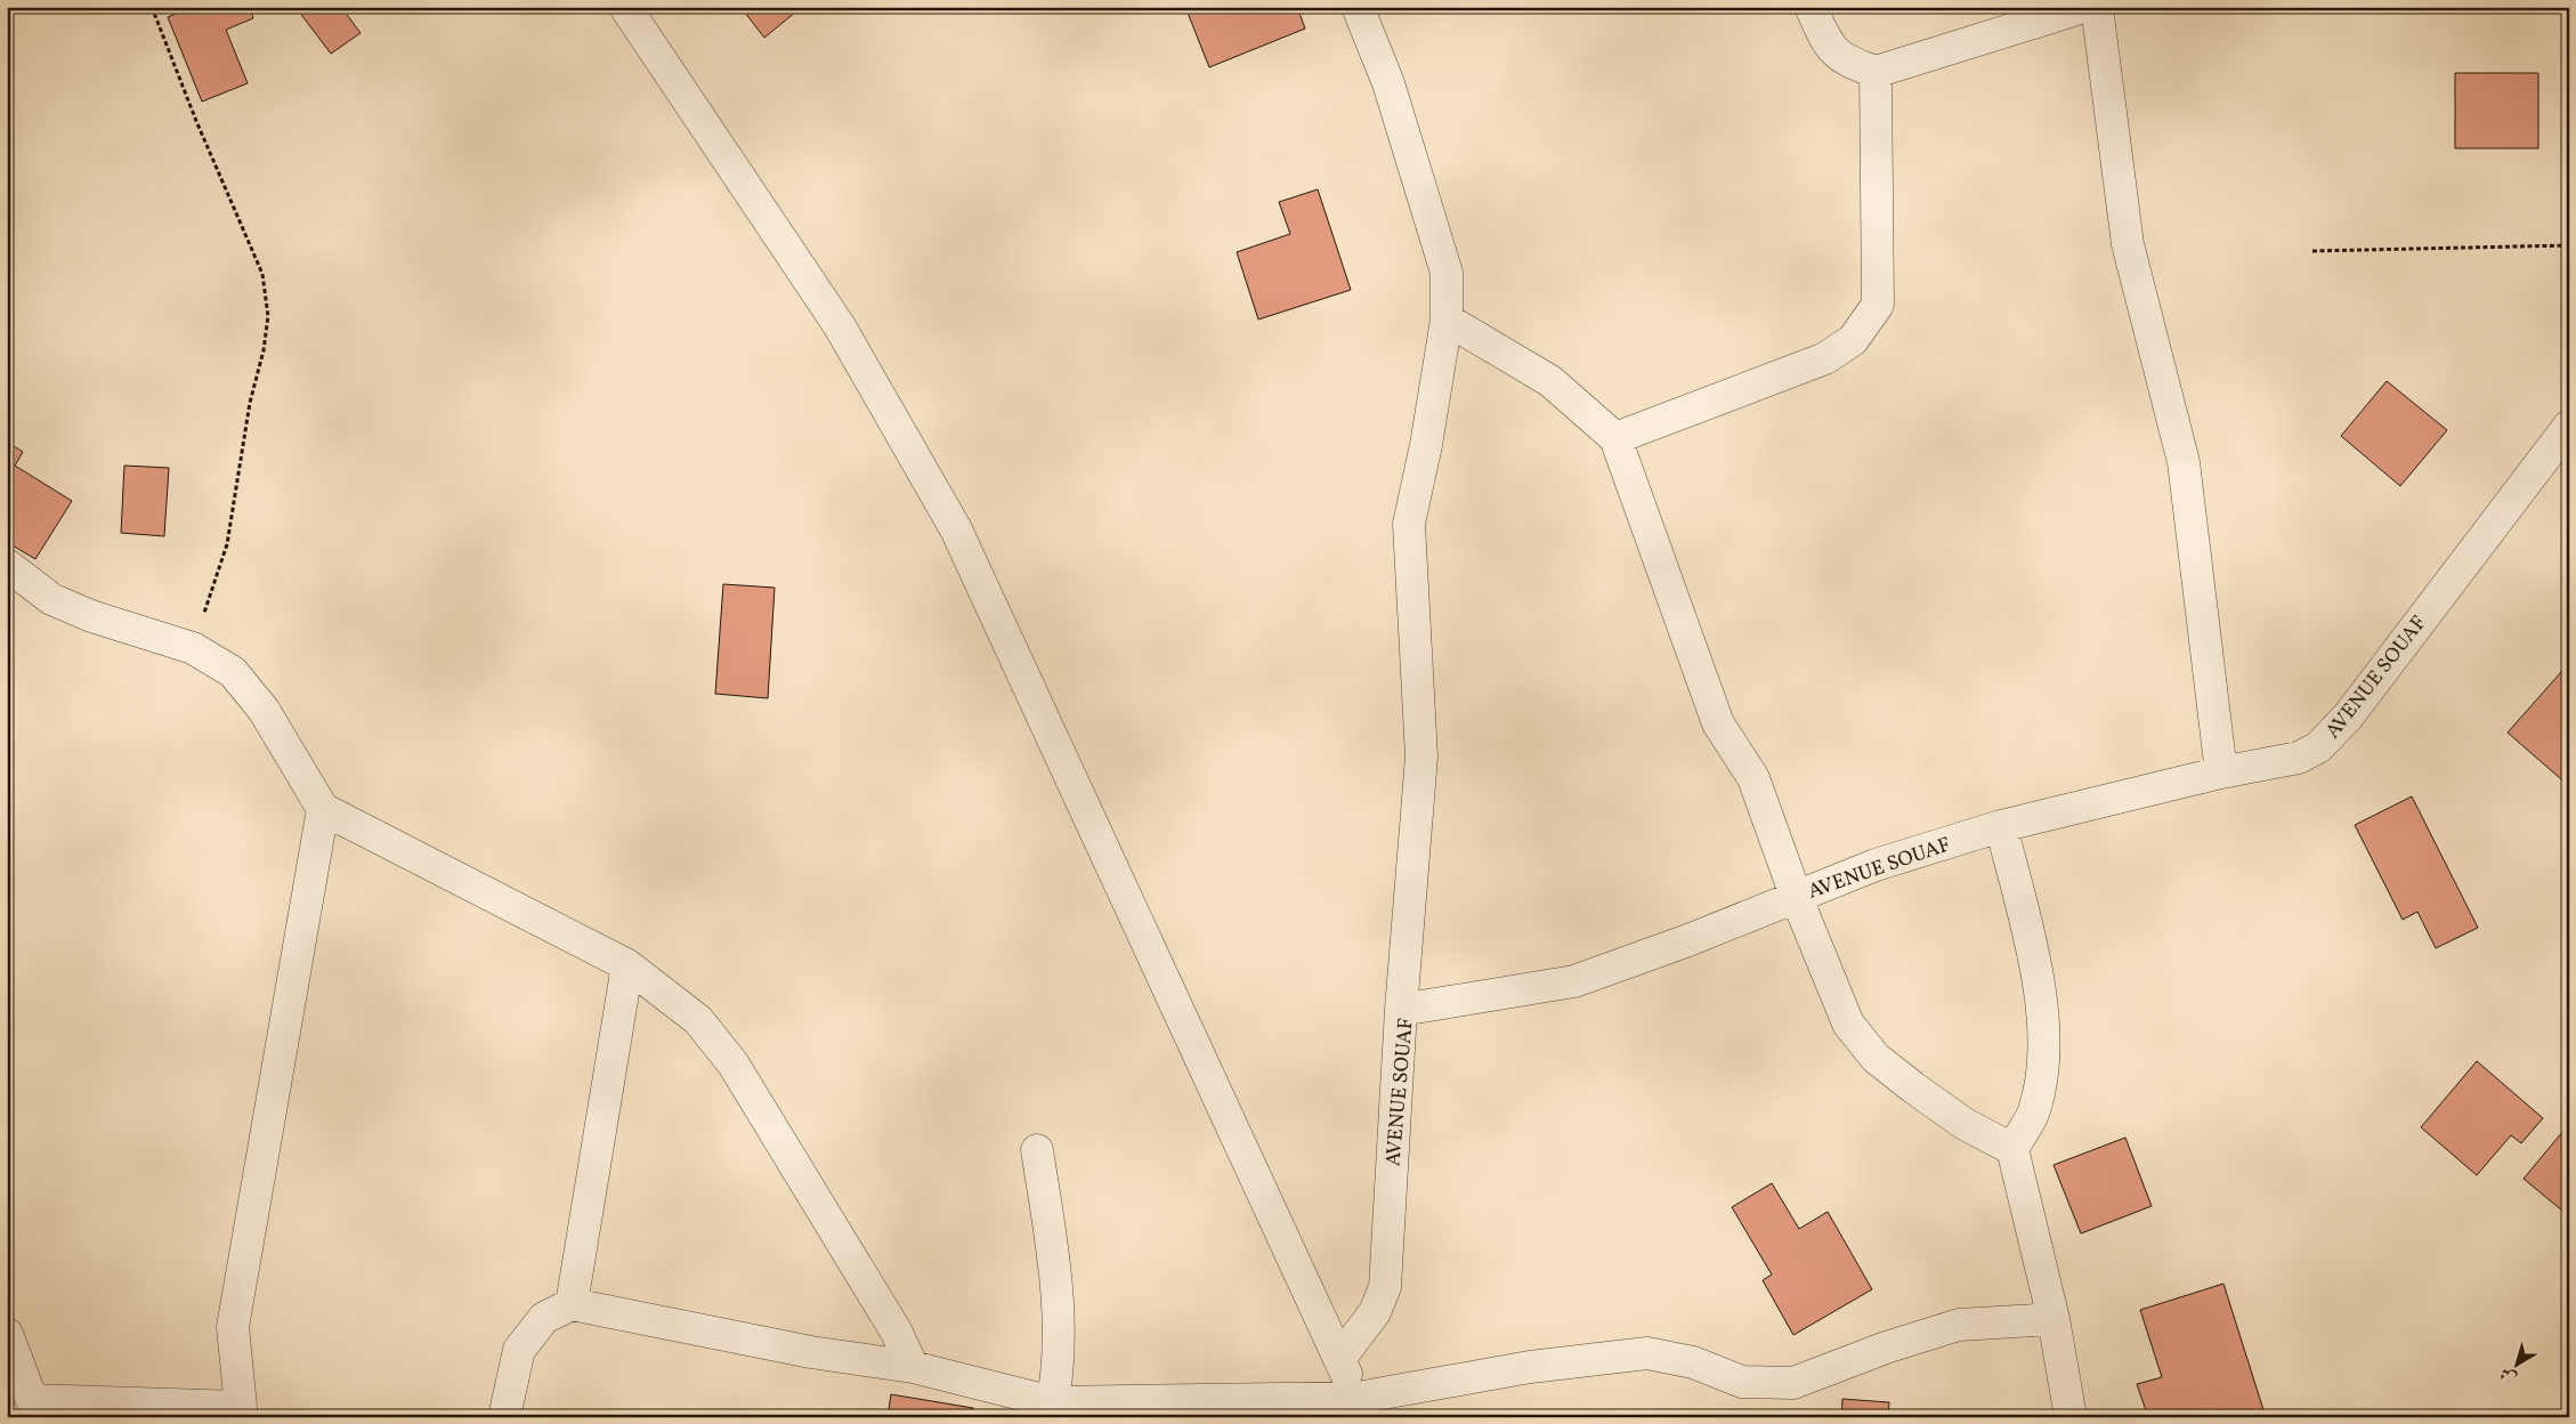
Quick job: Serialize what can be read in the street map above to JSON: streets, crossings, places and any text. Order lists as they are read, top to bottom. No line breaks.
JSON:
{"streets":{"street":["AVENUE SOUAF"]},"north":"bottom left"}
